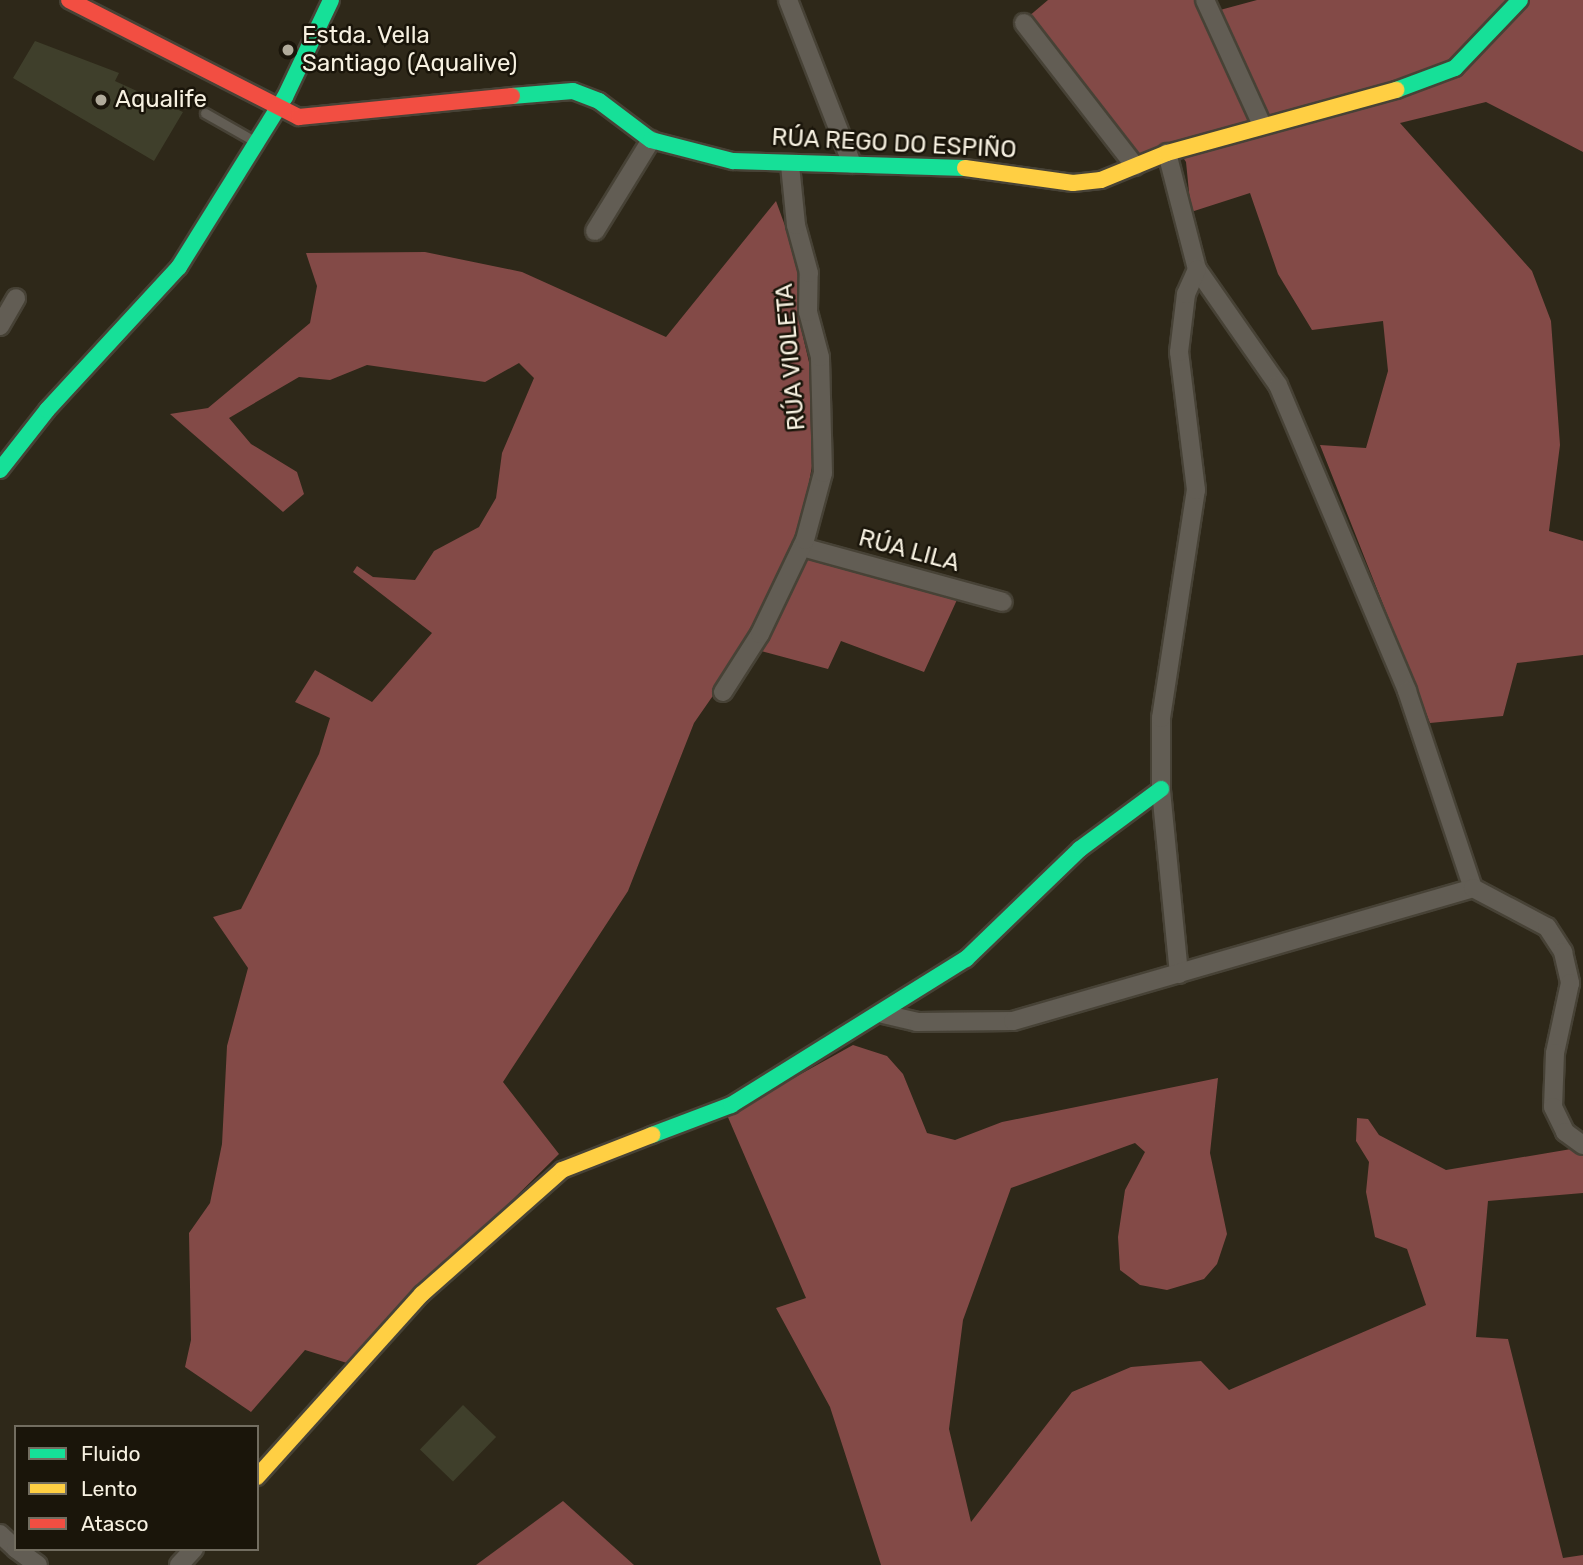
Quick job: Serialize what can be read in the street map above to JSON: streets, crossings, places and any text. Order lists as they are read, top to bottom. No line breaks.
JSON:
{"streets":{"street":["RÚA REGO DO ESPIÑO","RÚA VIOLETA","RÚA LILA"]},"crossings":[["RÚA REGO DO ESPIÑO","RÚA VIOLETA"],["RÚA VIOLETA","RÚA LILA"]],"places":["Estda. Vella Santiago (Aqualive)","Aqualife"],"legend":["Fluido","Lento","Atasco"]}
